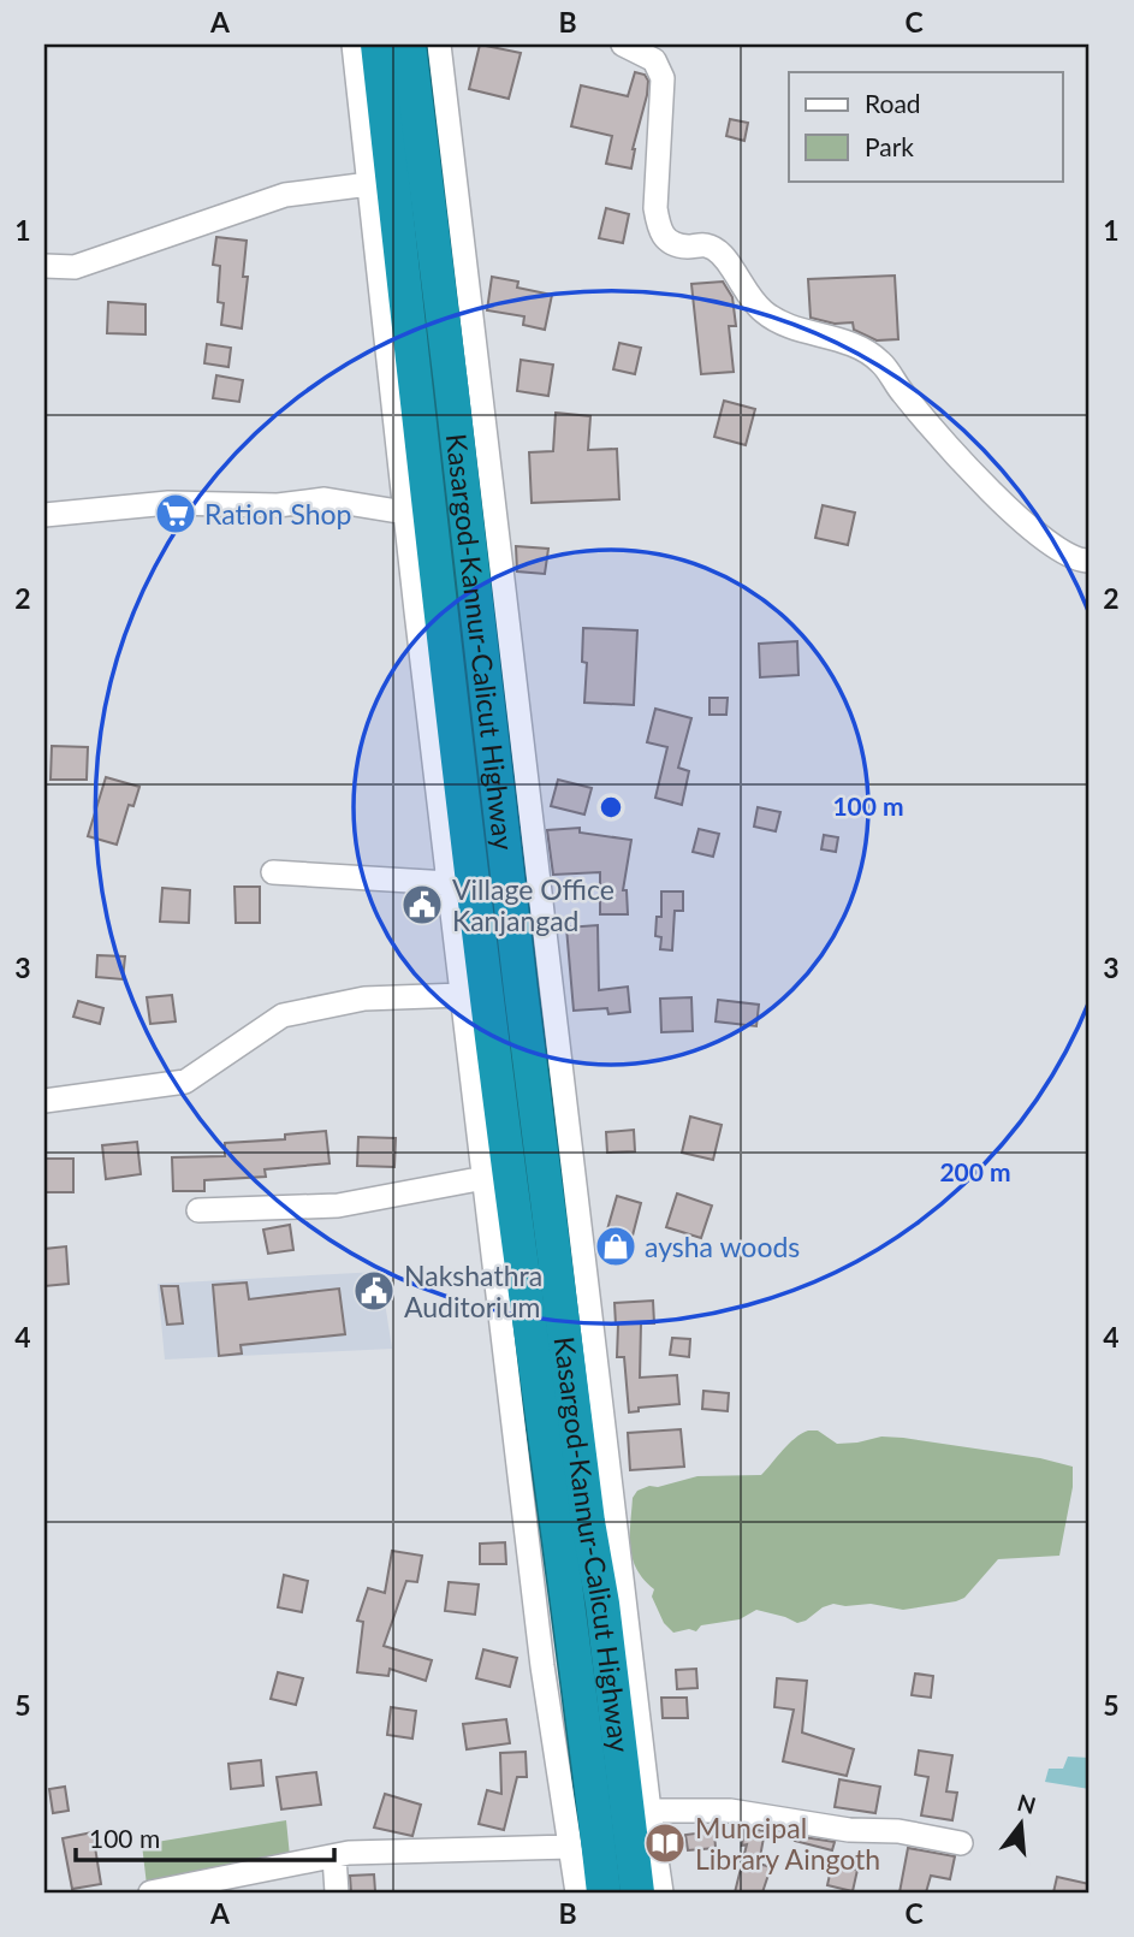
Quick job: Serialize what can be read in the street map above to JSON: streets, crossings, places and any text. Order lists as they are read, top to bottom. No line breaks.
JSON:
{"streets":{"highway":["Kasargod-Kannur-Calicut Highway"]},"places":{"supermarket":["Ration Shop"],"public building":["Village Office Kanjangad","Nakshathra Auditorium"],"shop":["aysha woods"],"library":["Muncipal Library Aingoth"]},"legend":["Road","Park"],"scale_bar":"100 m","north":"top","grid":{"columns":["A","B","C"],"rows":["1","2","3","4","5"]},"rings":["100 m","200 m"]}
